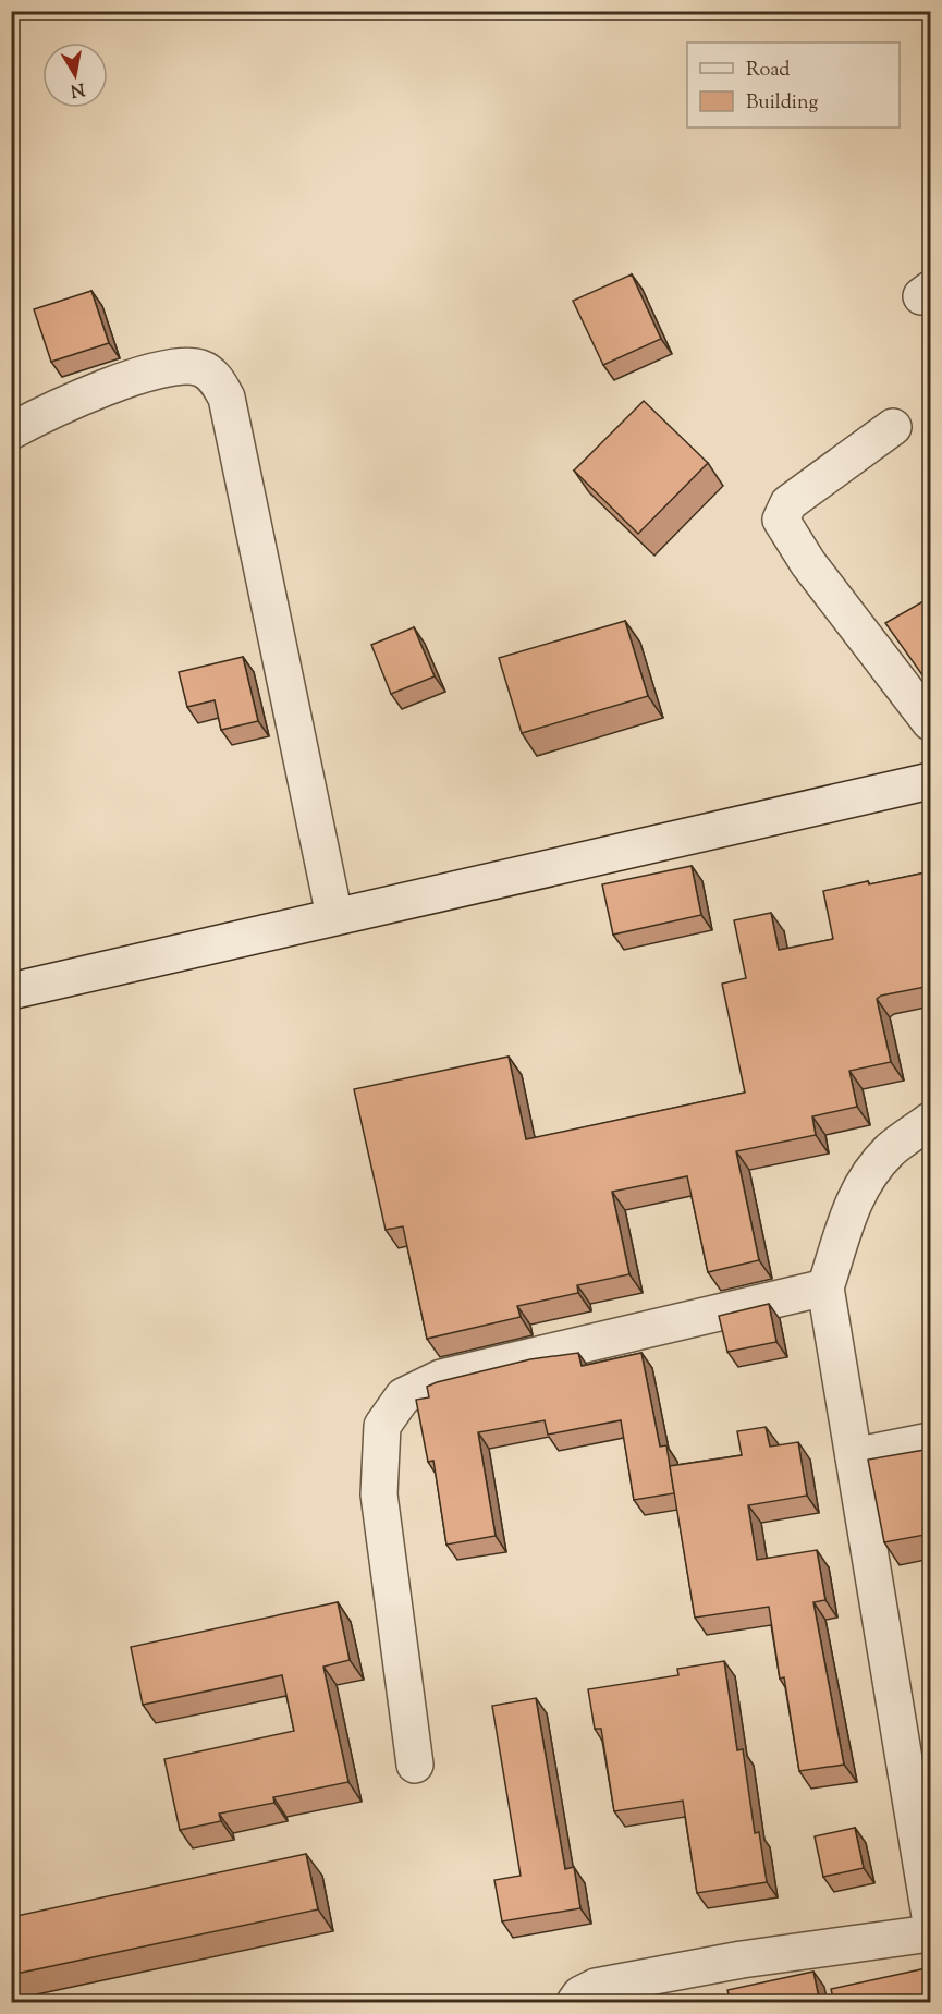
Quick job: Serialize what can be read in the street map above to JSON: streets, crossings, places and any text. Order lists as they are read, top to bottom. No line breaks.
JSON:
{"legend":["Road","Building"],"north":"bottom"}
